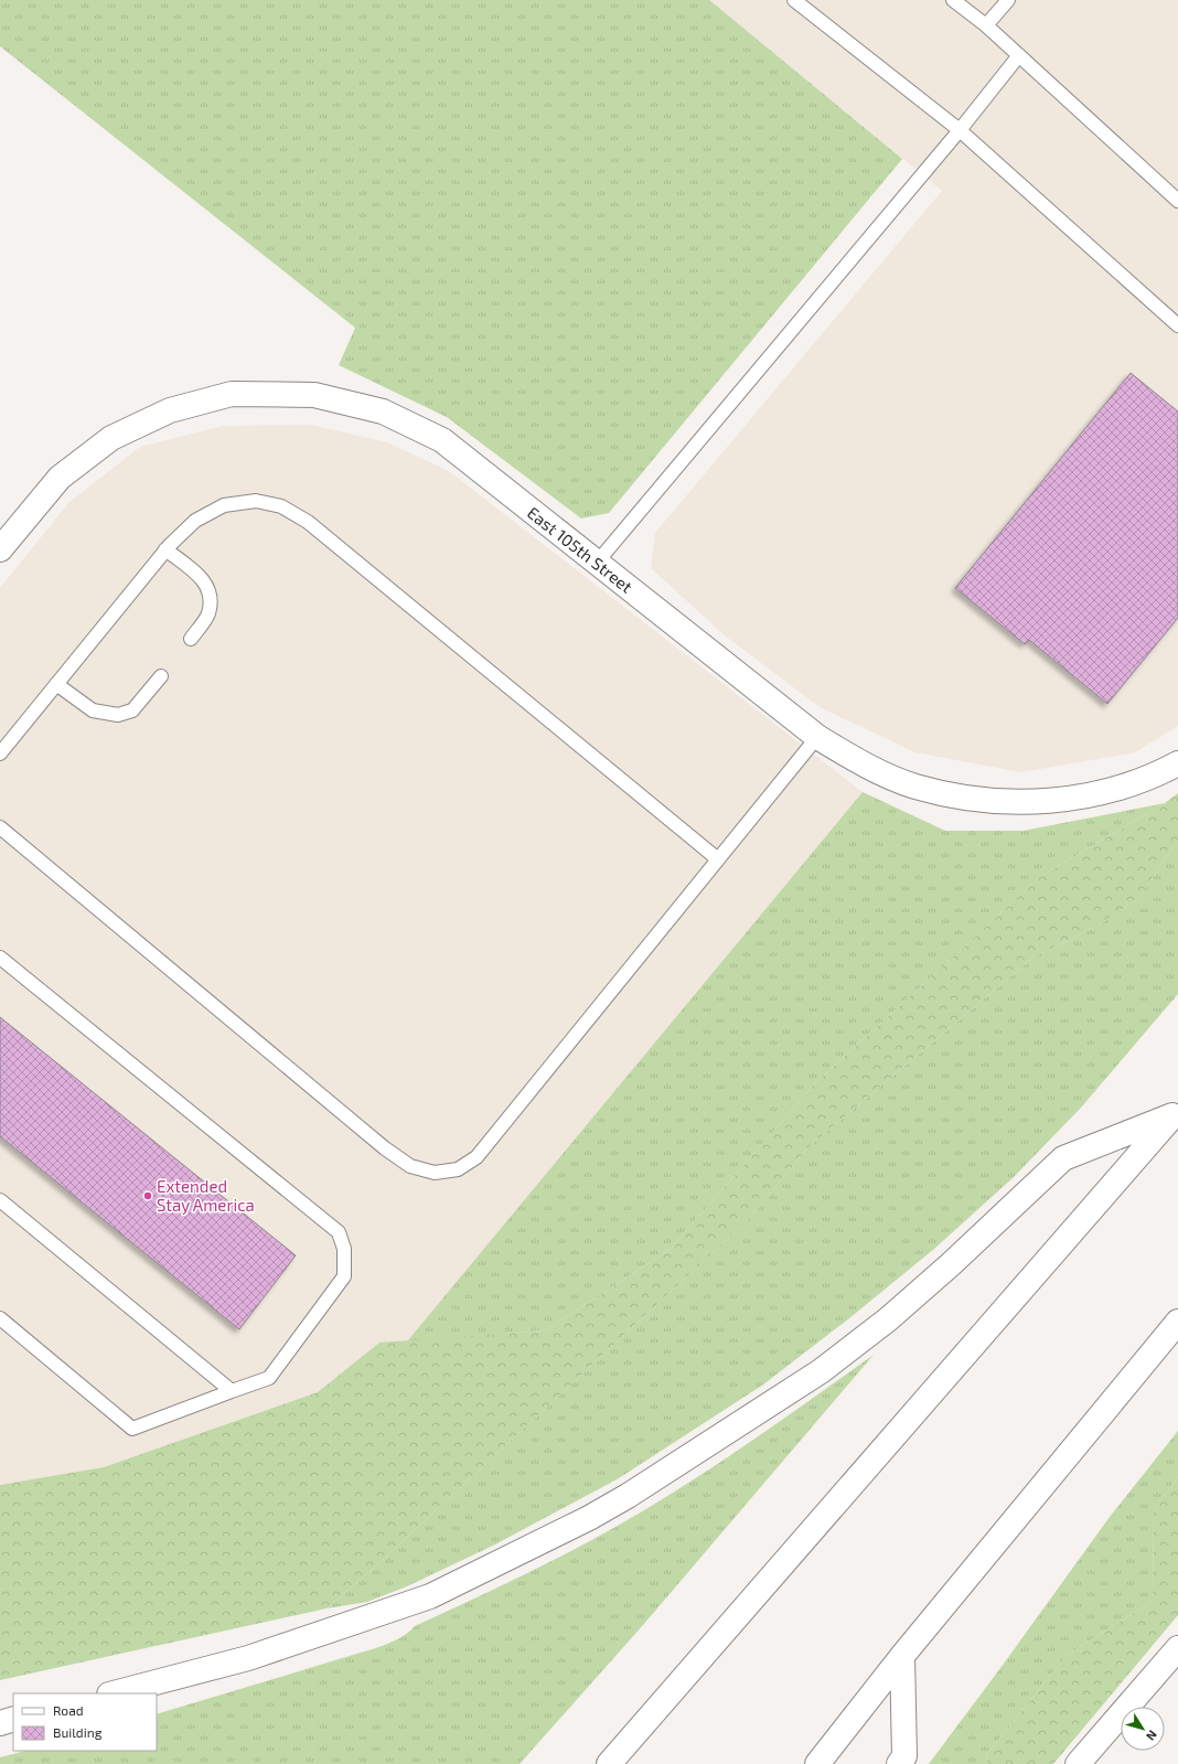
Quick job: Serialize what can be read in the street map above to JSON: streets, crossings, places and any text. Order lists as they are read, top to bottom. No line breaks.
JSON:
{"streets":{"main road":["East 105th Street"]},"places":["Extended Stay America"],"legend":["Road","Building"],"north":"bottom right"}
